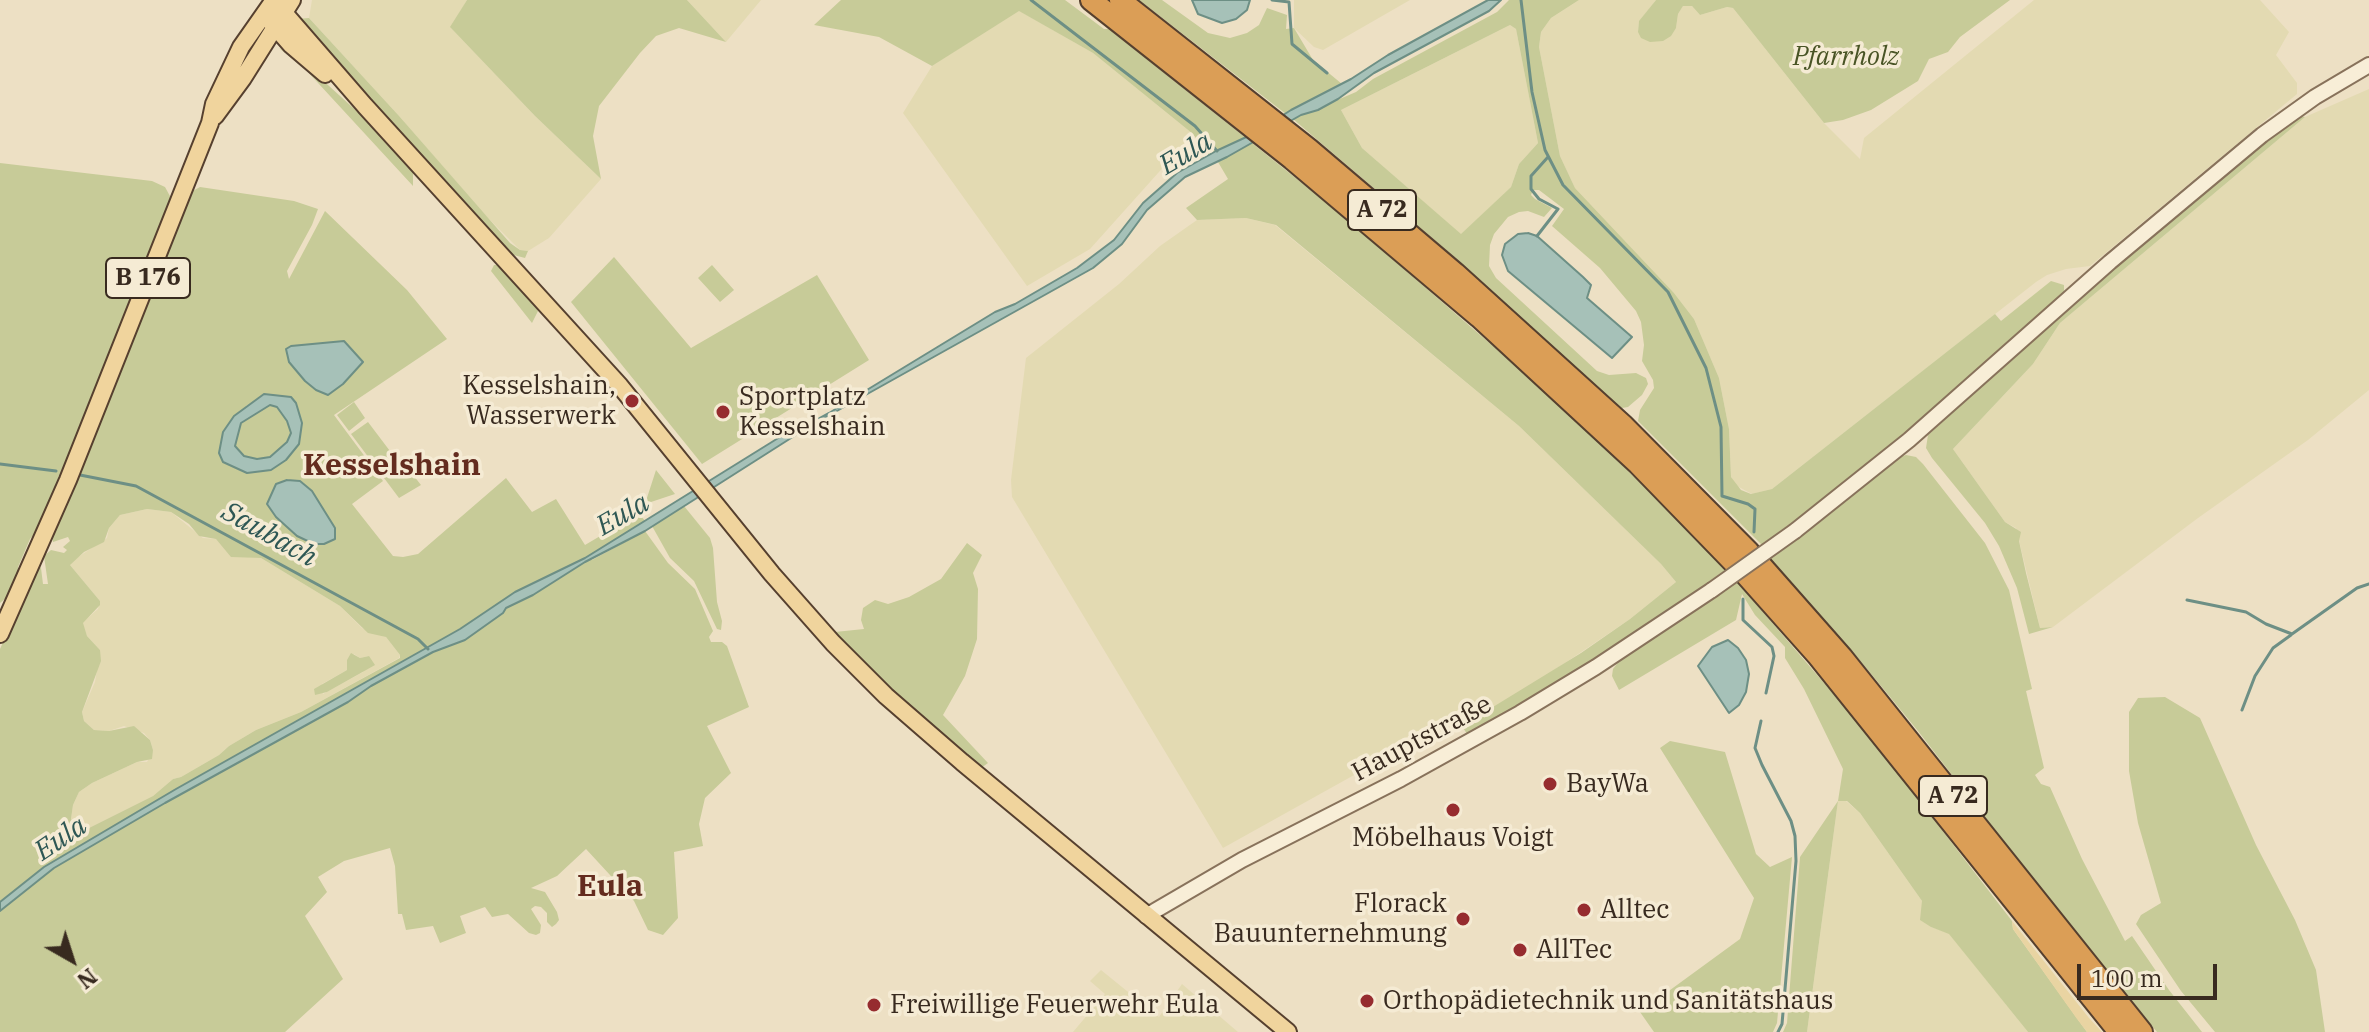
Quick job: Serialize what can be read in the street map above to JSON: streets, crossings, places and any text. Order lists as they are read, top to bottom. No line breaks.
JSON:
{"streets":{"highway":["A 72"],"main road":["B 176"],"street":["Hauptstraße"]},"districts":["Kesselshain","Eula"],"water":["Eula","Saubach"],"parks":["Pfarrholz"],"places":["Kesselshain, Wasserwerk","Sportplatz Kesselshain","BayWa","Möbelhaus Voigt","Alltec","Florack Bauunternehmung","AllTec","Orthopädietechnik und Sanitätshaus","Freiwillige Feuerwehr Eula"],"scale_bar":"100 m","north":"bottom right"}
